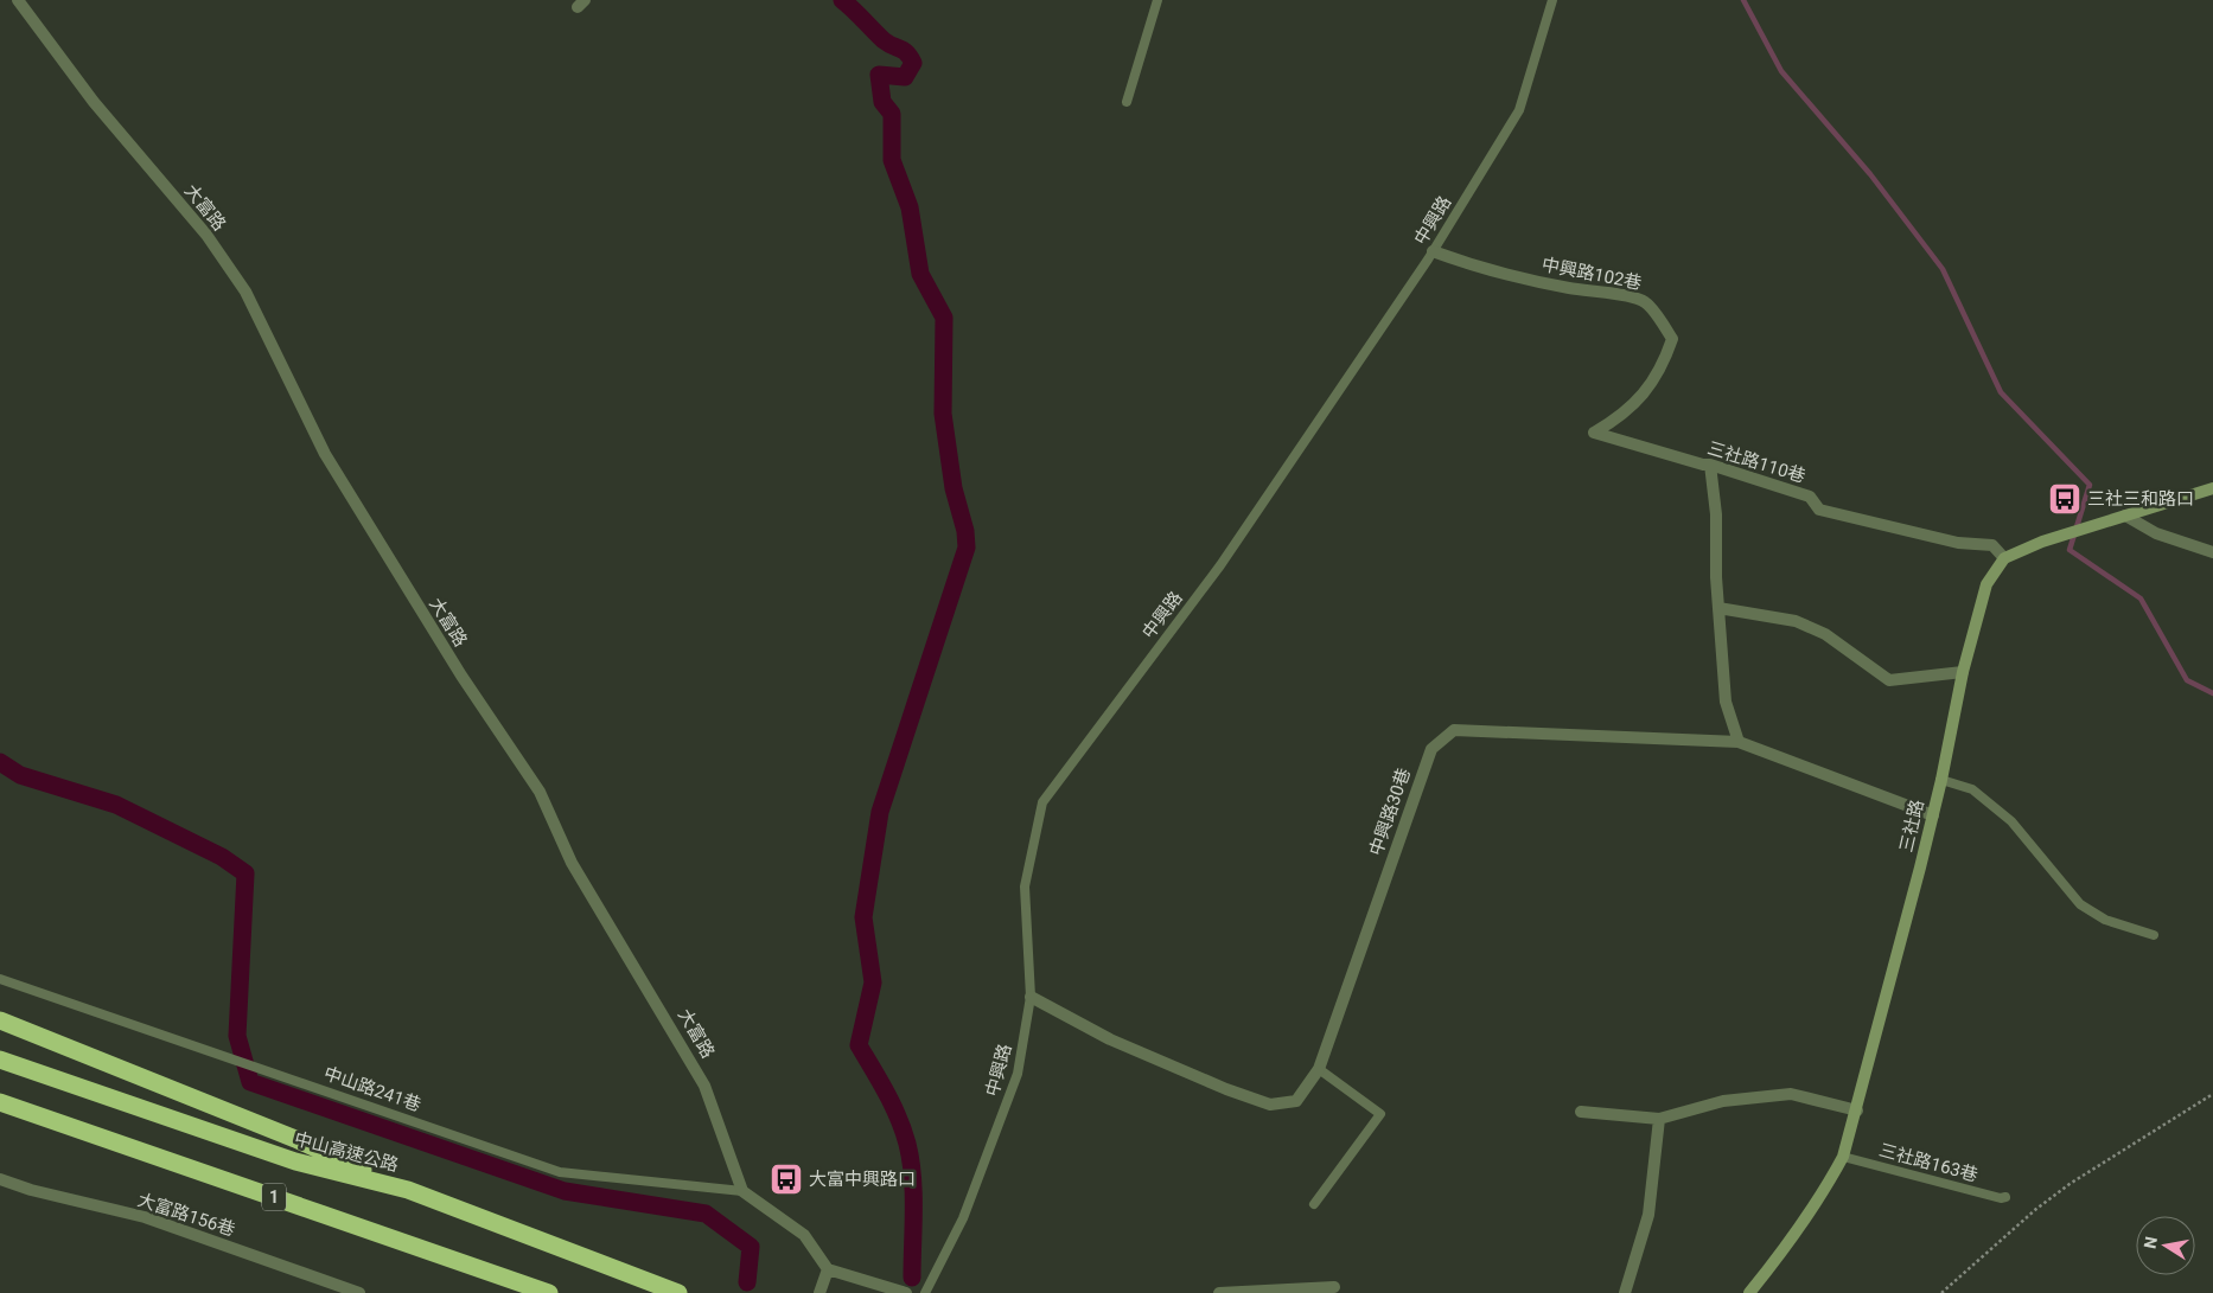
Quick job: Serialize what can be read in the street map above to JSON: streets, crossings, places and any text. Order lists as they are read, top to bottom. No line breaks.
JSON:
{"streets":{"highway":["中山高速公路","1"],"street":["大富路","中興路102巷","三社路110巷","中興路30巷","三社路","大富路156巷"],"lane":["中興路","中山路241巷","三社路163巷"]},"crossings":[["大富路","中山路241巷"],["中興路","中興路102巷"],["中興路","中興路30巷"],["中興路102巷","三社路110巷"],["三社路110巷","三社路"],["中興路30巷","三社路"],["三社路","三社路163巷"]],"places":{"bus stop":["三社三和路口","大富中興路口"]},"north":"left"}
